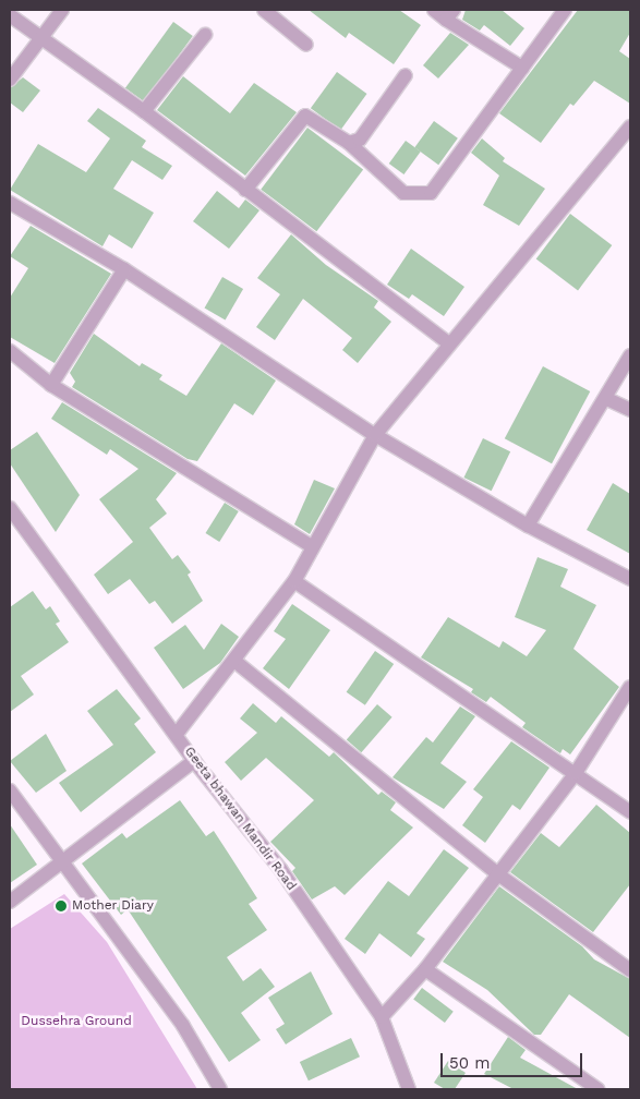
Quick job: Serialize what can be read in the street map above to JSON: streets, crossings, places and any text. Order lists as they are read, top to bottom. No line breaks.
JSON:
{"streets":{"street":["Geeta bhawan Mandir Road"]},"parks":["Dussehra Ground"],"places":["Mother Diary"],"scale_bar":"50 m"}
